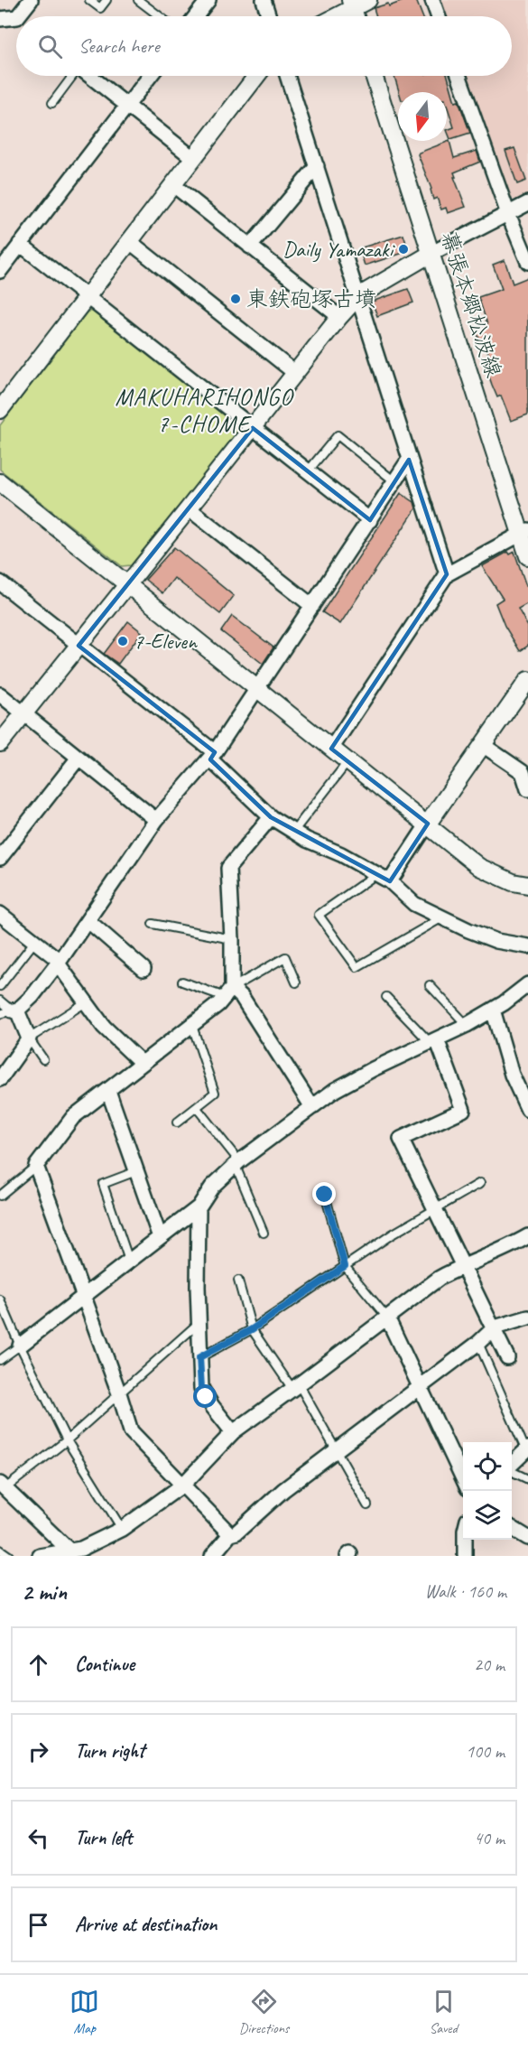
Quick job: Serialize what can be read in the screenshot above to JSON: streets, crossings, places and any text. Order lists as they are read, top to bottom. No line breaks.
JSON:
{"streets":{"street":["幕張本郷松波線"]},"districts":["MAKUHARIHONGO 7-CHOME"],"places":["Daily Yamazaki","東鉄砲塚古墳","7-Eleven"],"north":"bottom","page":{"search":"Search here","heading":["2 min","Walk · 160 m"],"list":[["Continue","20 m"],["Turn right","100 m"],["Turn left","40 m"],"Arrive at destination"],"nav":["Map","Directions","Saved"]}}
